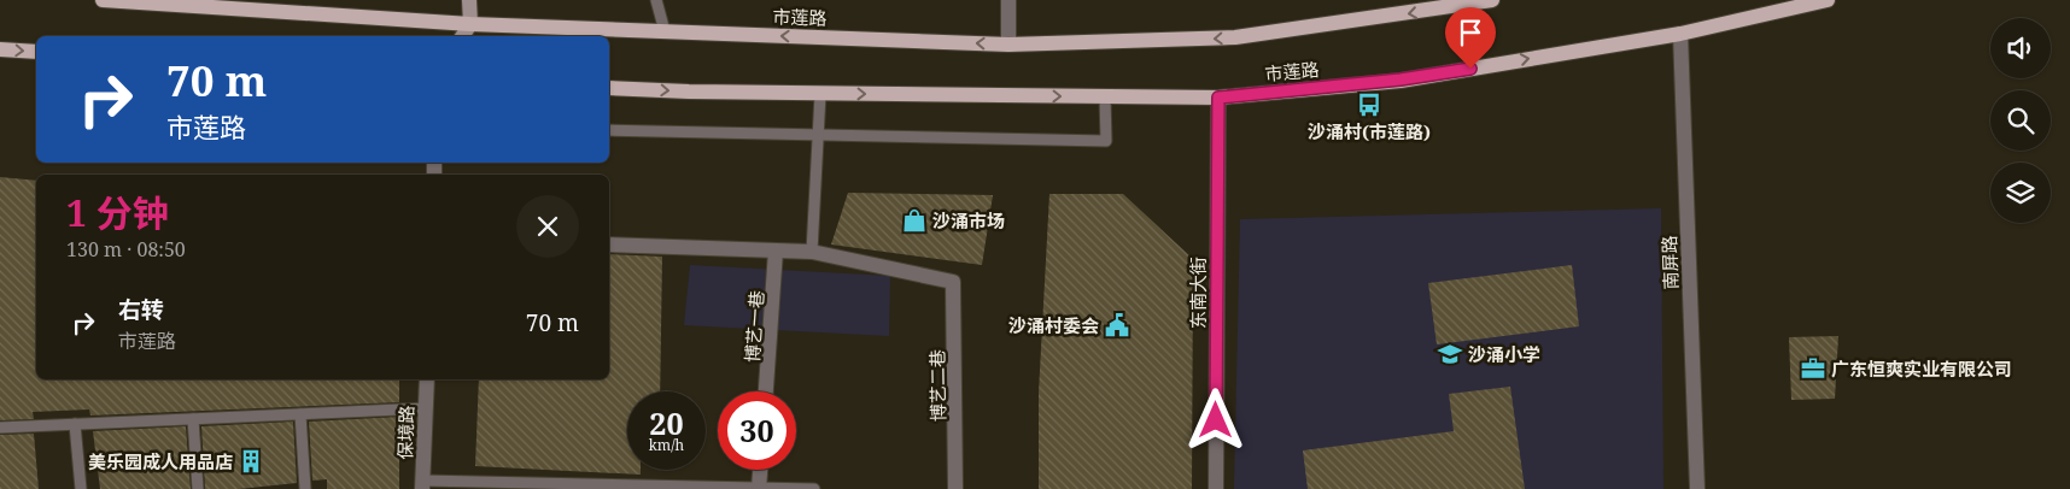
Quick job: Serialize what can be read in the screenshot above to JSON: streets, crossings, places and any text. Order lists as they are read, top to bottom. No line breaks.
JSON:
{"streets":{"main road":["市莲路"],"street":["南屏路","东南大街","保境路"],"lane":["博艺一巷","博艺二巷"]},"crossings":[["市莲路","南屏路"],["市莲路","东南大街"]],"places":{"bus stop":["沙涌村(市莲路)"],"shop":["沙涌市场"],"public building":["沙涌村委会"],"school or university":["沙涌小学"],"office":["广东恒爽实业有限公司"],"building":["美乐园成人用品店"]},"page":{"turn":["70 m","市莲路"],"heading":["1 分钟","130 m · 08:50"],"list":[{"name":"右转","note":"市莲路","value":"70 m"}],"speed":"20 km/h","limit":"30"}}
